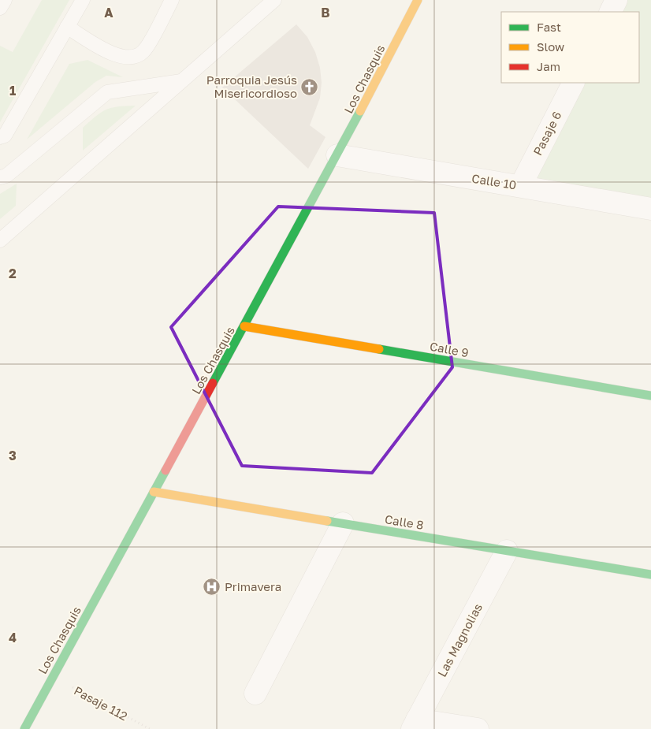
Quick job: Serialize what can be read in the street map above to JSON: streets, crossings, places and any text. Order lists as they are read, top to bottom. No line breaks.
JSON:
{"streets":{"street":["Los Chasquis","Pasaje 6","Calle 10","Calle 9","Calle 8","Las Magnolias"],"path":["Pasaje 112"]},"crossings":[["Los Chasquis","Calle 10"],["Los Chasquis","Calle 9"],["Los Chasquis","Calle 8"],["Los Chasquis","Pasaje 112"],["Pasaje 6","Calle 10"],["Calle 8","Las Magnolias"]],"places":{"church":["Parroquia Jesús Misericordioso"],"hospital":["Primavera"]},"legend":["Fast","Slow","Jam"],"grid":{"columns":["A","B"],"rows":["1","2","3","4"]}}
